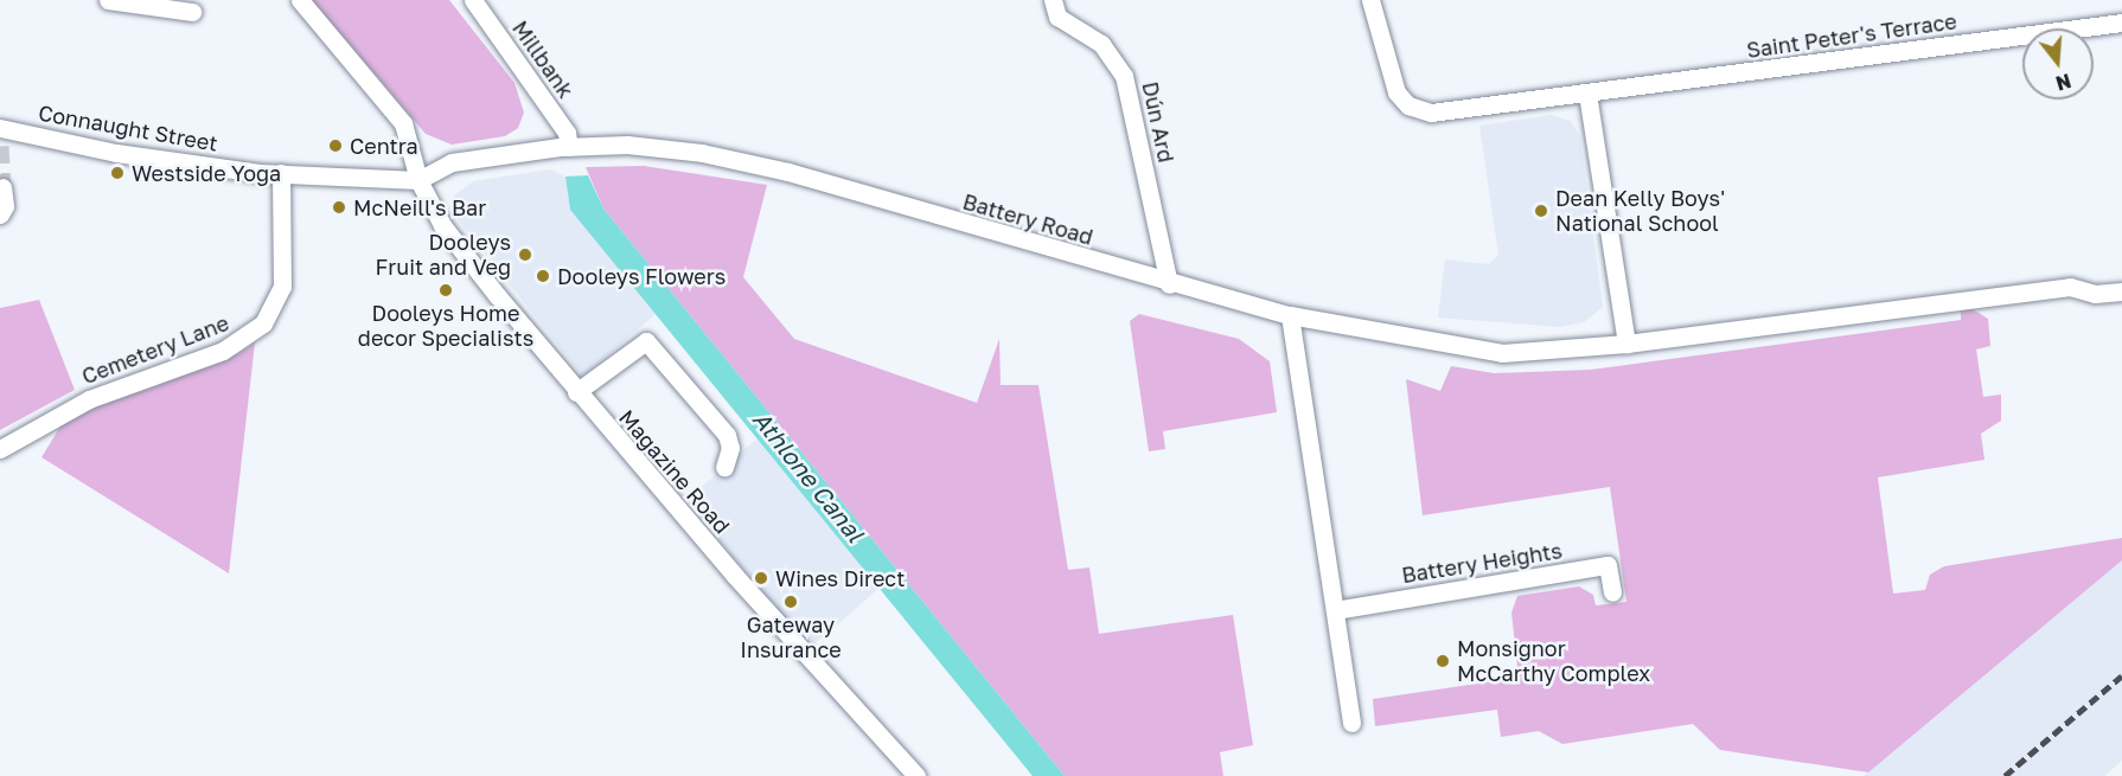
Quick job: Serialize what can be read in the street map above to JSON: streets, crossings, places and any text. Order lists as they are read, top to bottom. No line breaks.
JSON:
{"streets":{"street":["Saint Peter's Terrace","Millbank","Dún Ard","Connaught Street","Battery Road","Cemetery Lane","Magazine Road","Battery Heights"]},"crossings":[["Millbank","Battery Road"],["Dún Ard","Battery Road"],["Connaught Street","Battery Road"],["Connaught Street","Cemetery Lane"],["Connaught Street","Magazine Road"],["Battery Road","Magazine Road"]],"water":["Athlone Canal"],"places":["Centra","Westside Yoga","McNeill's Bar","Dean Kelly Boys' National School","Dooleys Fruit and Veg","Dooleys Flowers","Dooleys Home decor Specialists","Wines Direct","Gateway Insurance","Monsignor McCarthy Complex"],"north":"bottom"}
